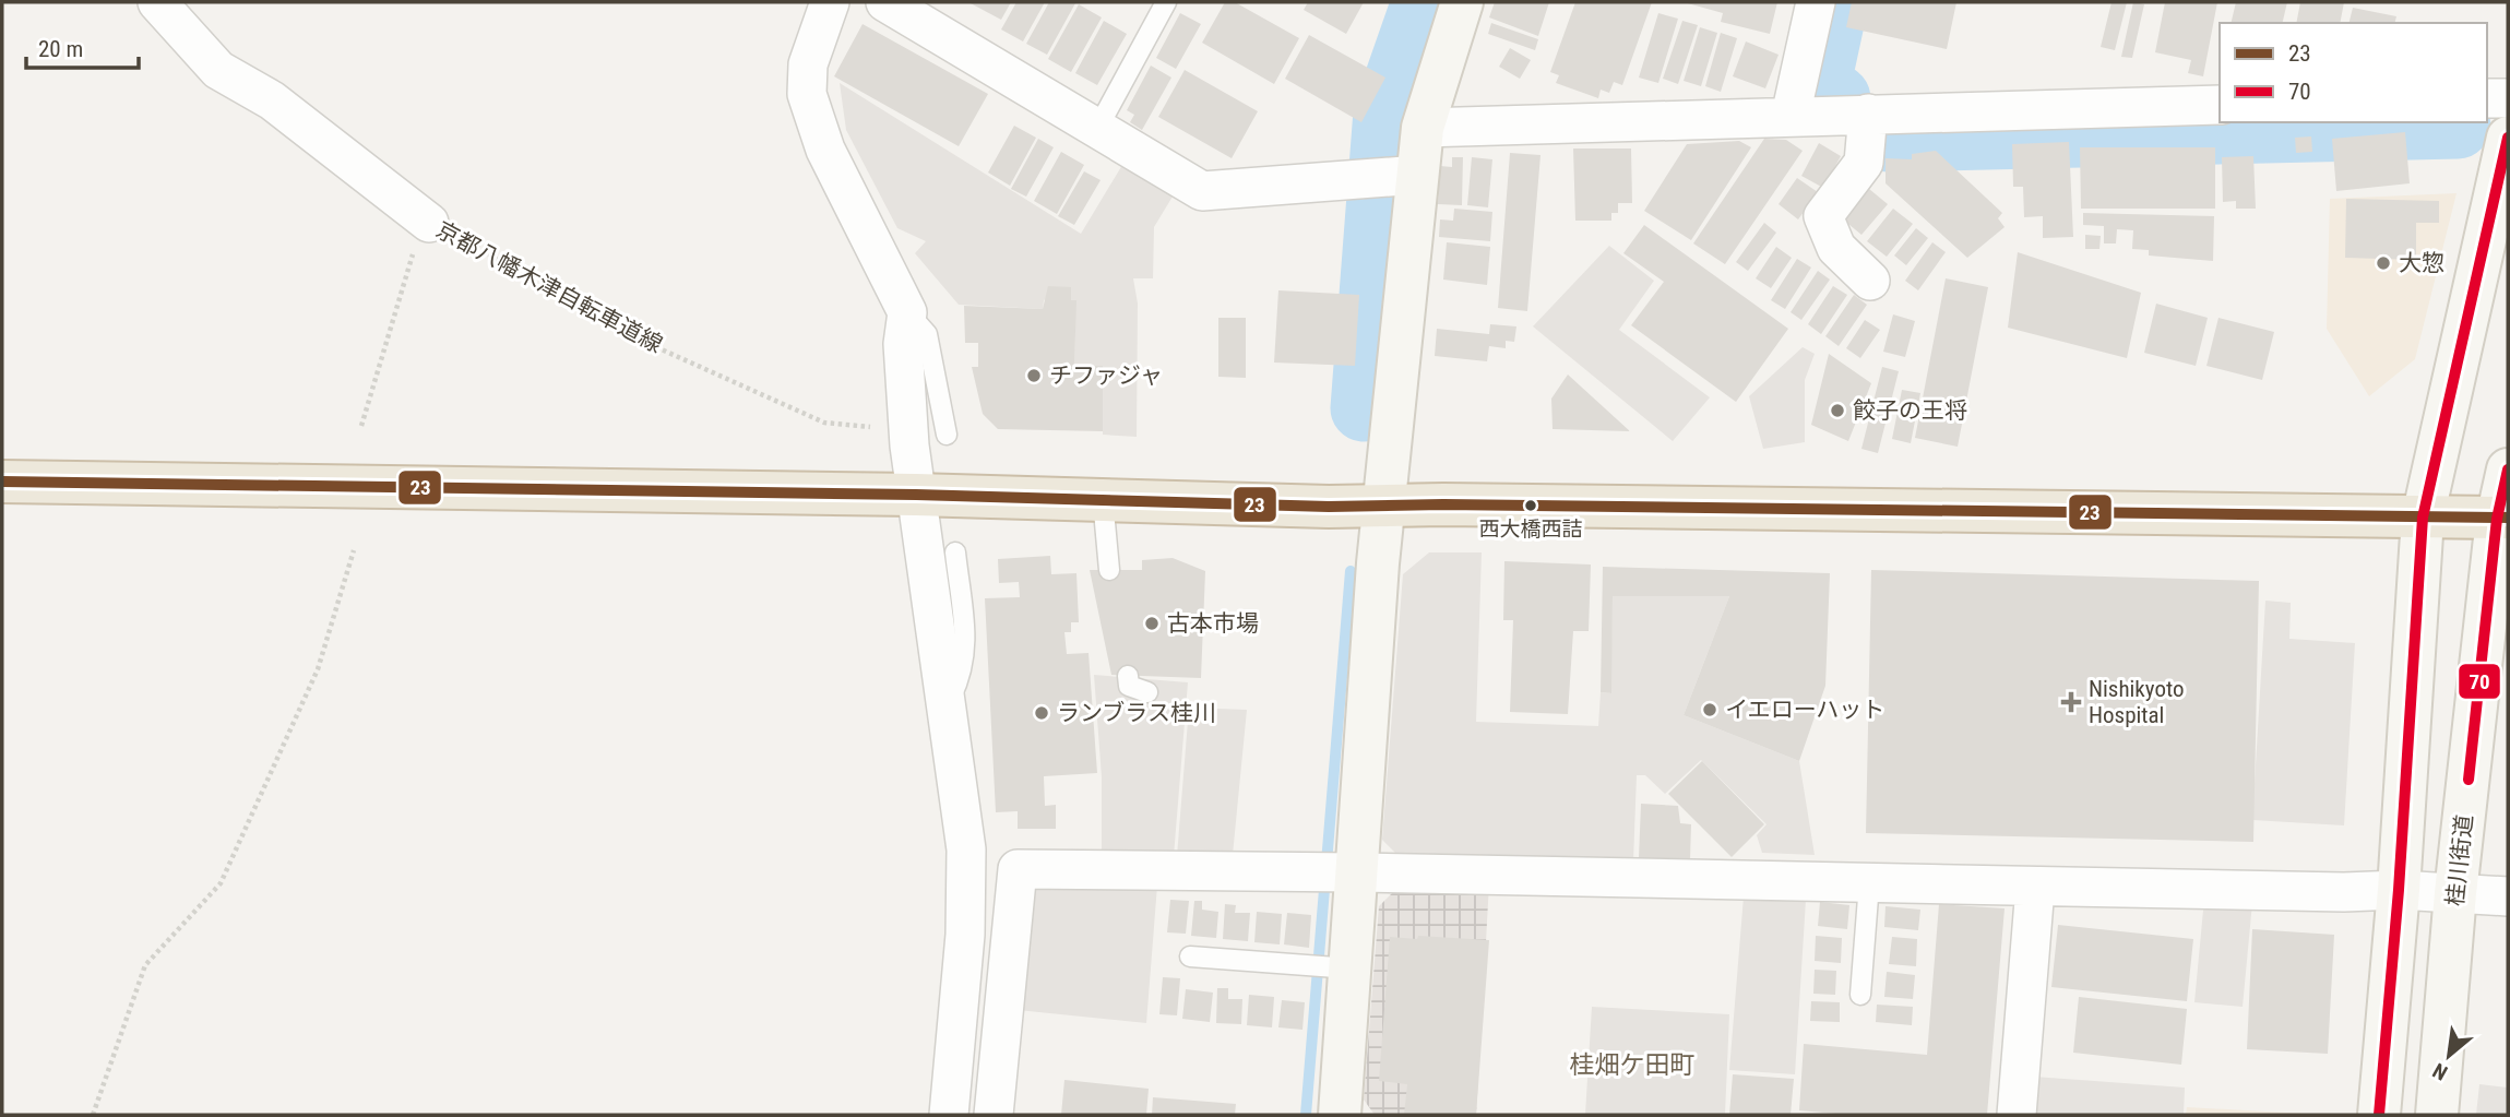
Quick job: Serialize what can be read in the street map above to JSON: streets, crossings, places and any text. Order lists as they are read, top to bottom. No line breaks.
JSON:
{"streets":{"street":["桂川街道"],"path":["京都八幡木津自転車道線"]},"districts":["桂畑ケ田町"],"places":{"other":["大惣","チファジャ","餃子の王将","西大橋西詰","古本市場","イエローハット","ランブラス桂川"],"health":["Nishikyoto Hospital"]},"lines":["transit line 70","transit line 23"],"legend":["23","70"],"scale_bar":"20 m","north":"bottom left"}
